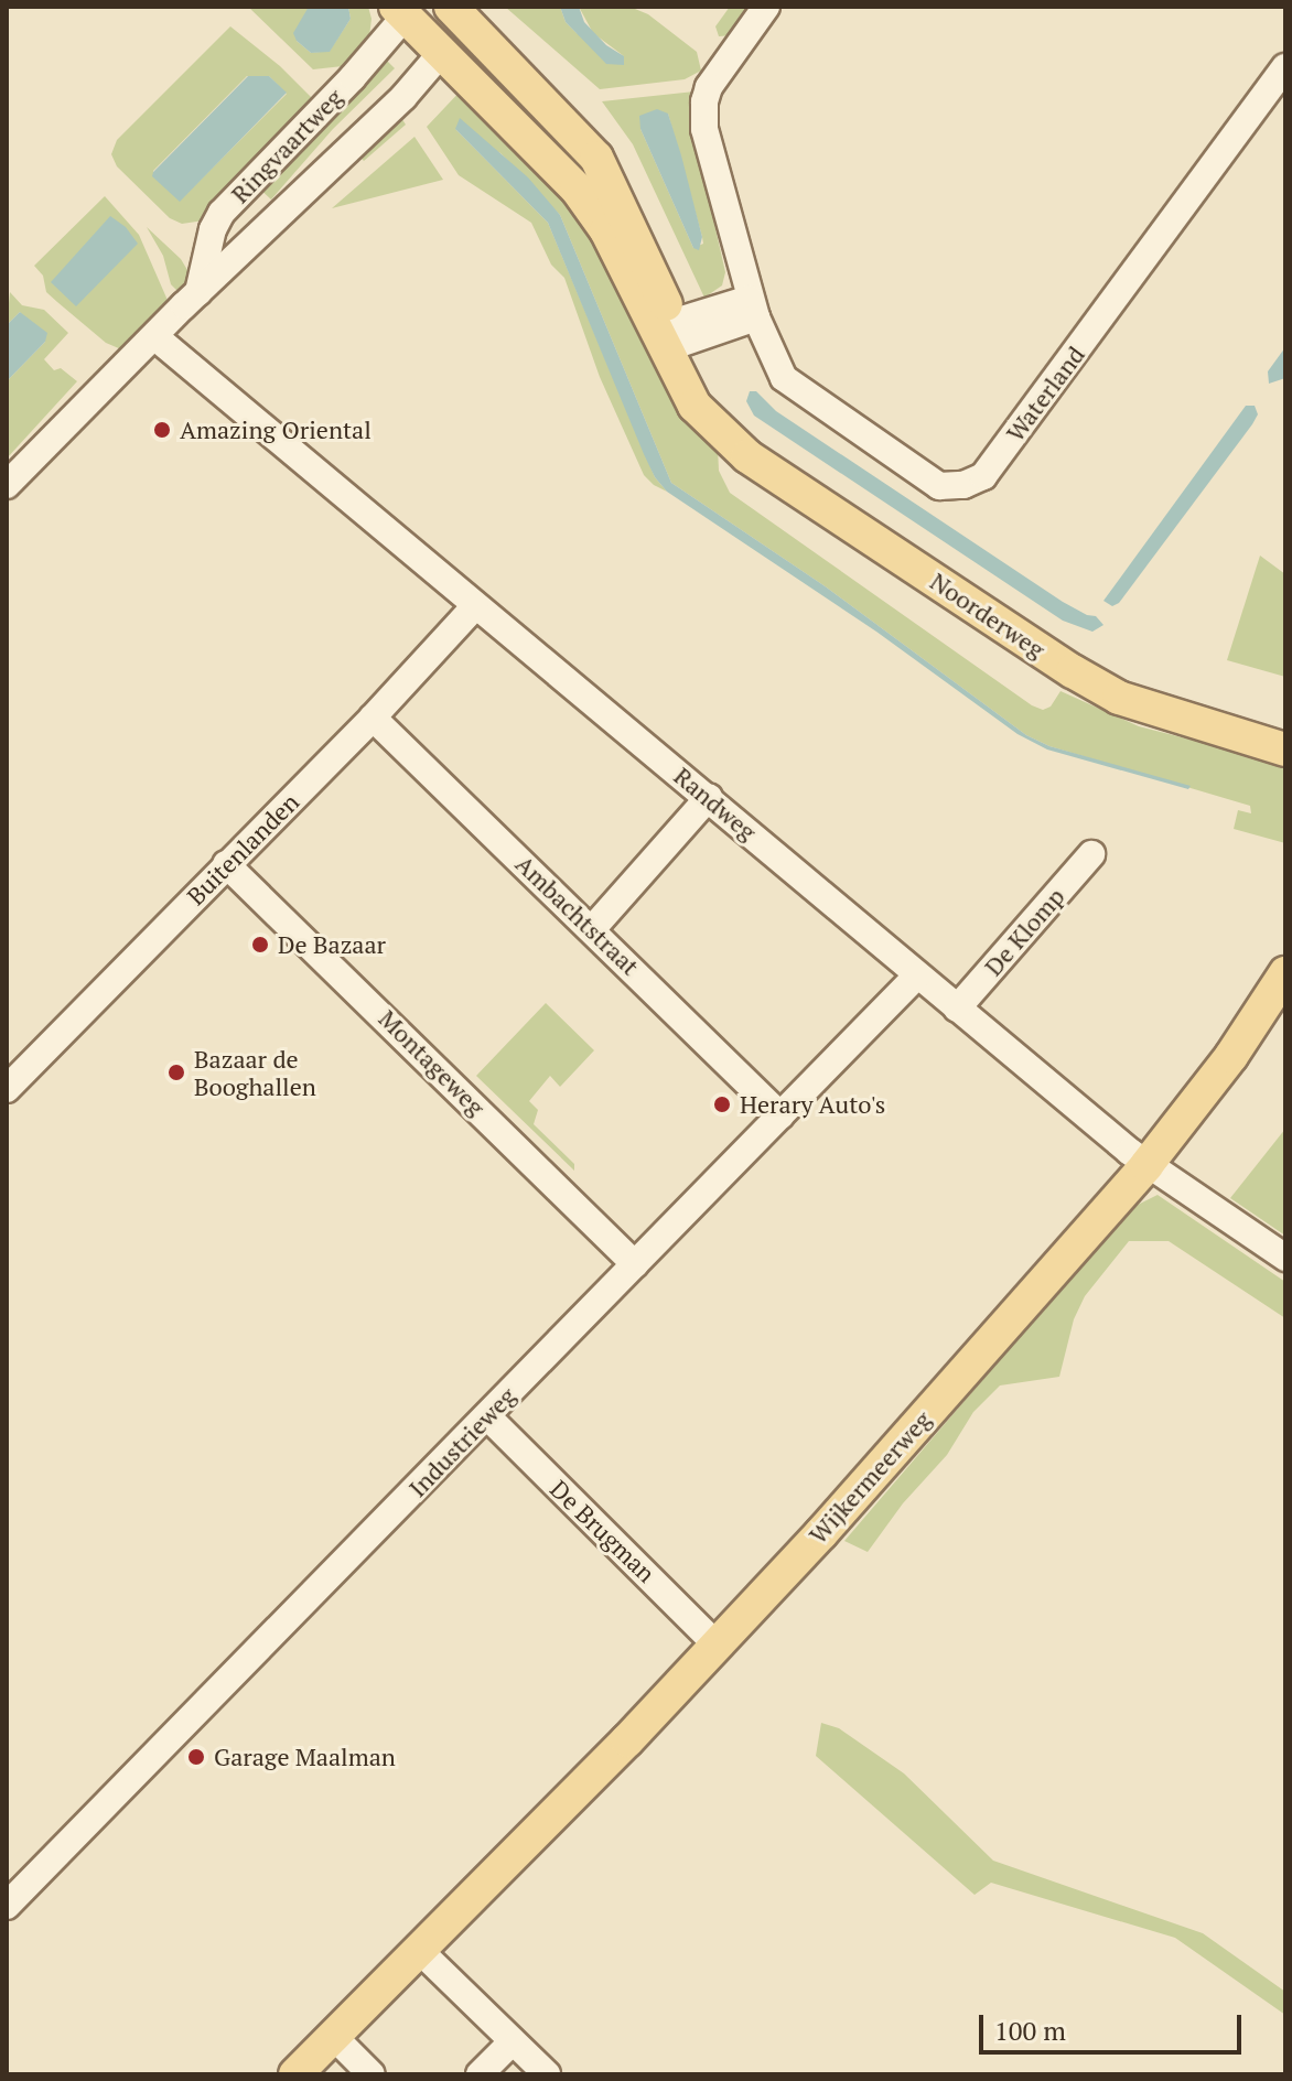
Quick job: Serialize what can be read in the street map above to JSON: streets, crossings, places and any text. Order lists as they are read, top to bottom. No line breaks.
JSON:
{"streets":{"main road":["Noorderweg","Wijkermeerweg"],"street":["Ringvaartweg","Waterland","Randweg","Buitenlanden","Ambachtstraat","De Klomp","Montageweg","Industrieweg","De Brugman"]},"crossings":[["Ringvaartweg","Noorderweg"],["Ringvaartweg","Randweg"],["Randweg","Buitenlanden"],["Randweg","De Klomp"],["Randweg","Industrieweg"],["Randweg","Wijkermeerweg"],["Buitenlanden","Ambachtstraat"],["Buitenlanden","Montageweg"],["Ambachtstraat","Industrieweg"],["Montageweg","Industrieweg"],["Industrieweg","De Brugman"],["Wijkermeerweg","De Brugman"]],"places":["Amazing Oriental","De Bazaar","Bazaar de Booghallen","Herary Auto's","Garage Maalman"],"scale_bar":"100 m"}
